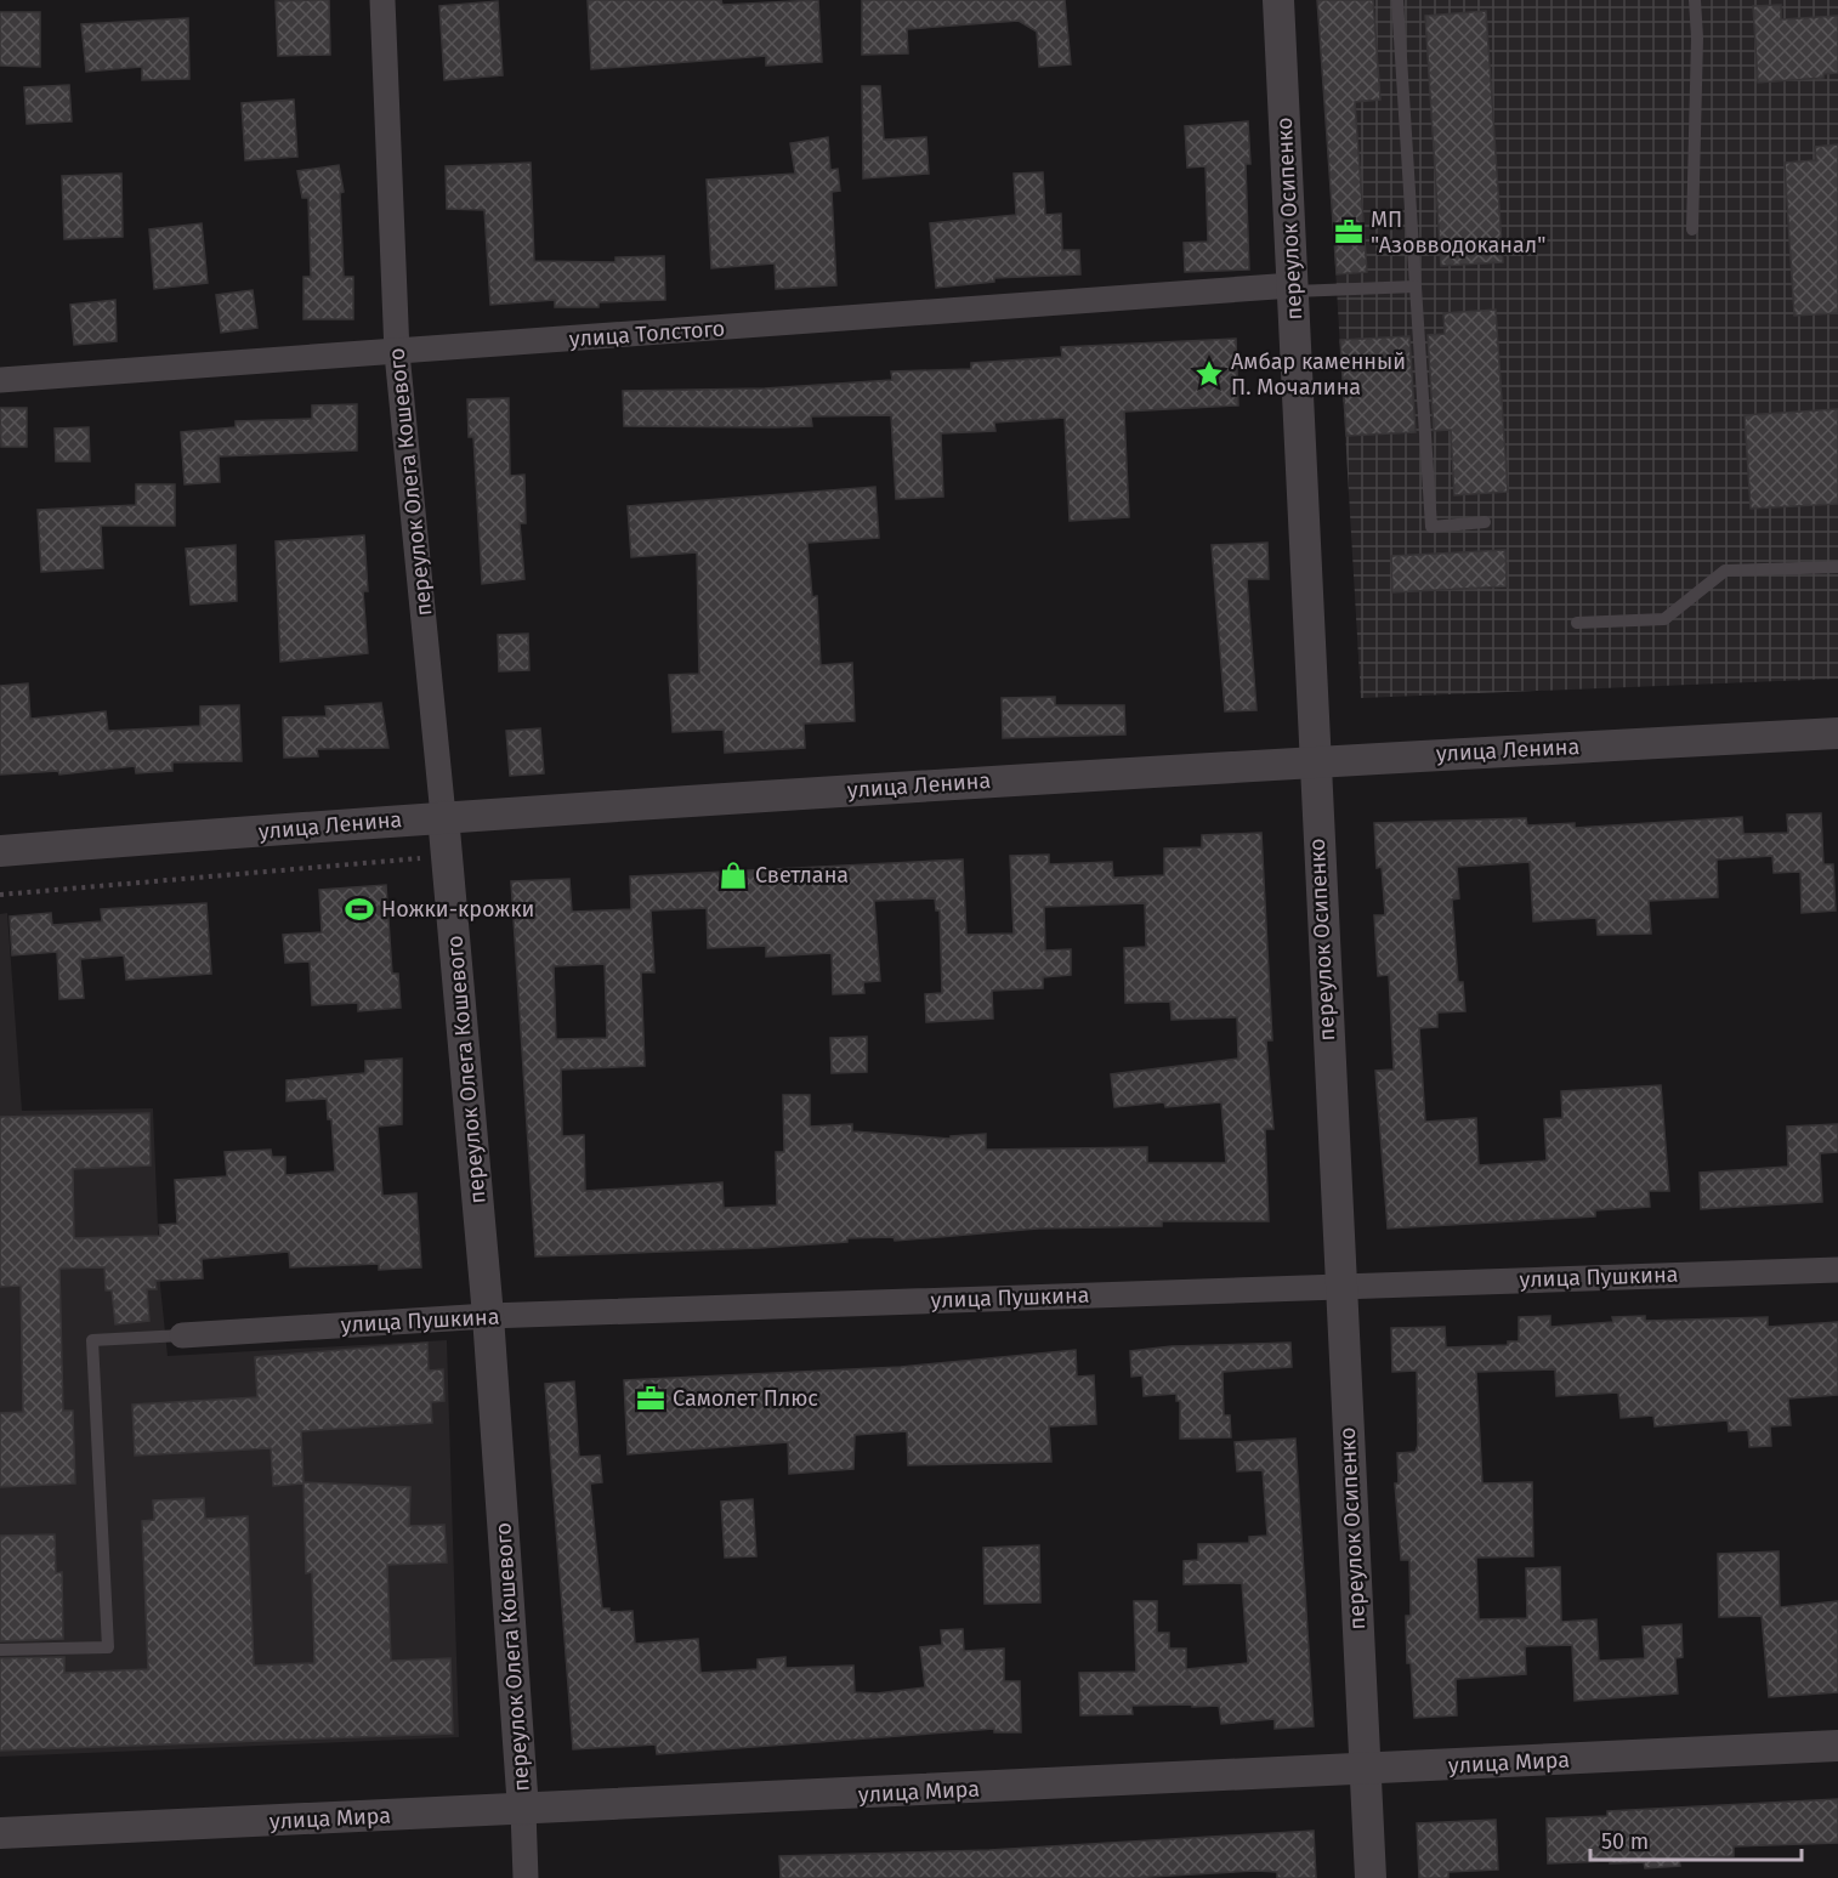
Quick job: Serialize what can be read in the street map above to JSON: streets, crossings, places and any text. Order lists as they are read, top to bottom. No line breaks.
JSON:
{"streets":{"street":["переулок Осипенко","улица Толстого","переулок Олега Кошевого","улица Ленина","улица Пушкина","улица Мира"]},"crossings":[["переулок Осипенко","улица Толстого"],["переулок Осипенко","улица Ленина"],["переулок Осипенко","улица Пушкина"],["переулок Осипенко","улица Мира"],["улица Толстого","переулок Олега Кошевого"],["переулок Олега Кошевого","улица Ленина"],["переулок Олега Кошевого","улица Пушкина"],["переулок Олега Кошевого","улица Мира"]],"places":{"office":["МП \"Азовводоканал\"","Самолет Плюс"],"place":["Амбар каменный П. Мочалина"],"shop":["Светлана"],"sports":["Ножки-крожки"]},"scale_bar":"50 m"}
